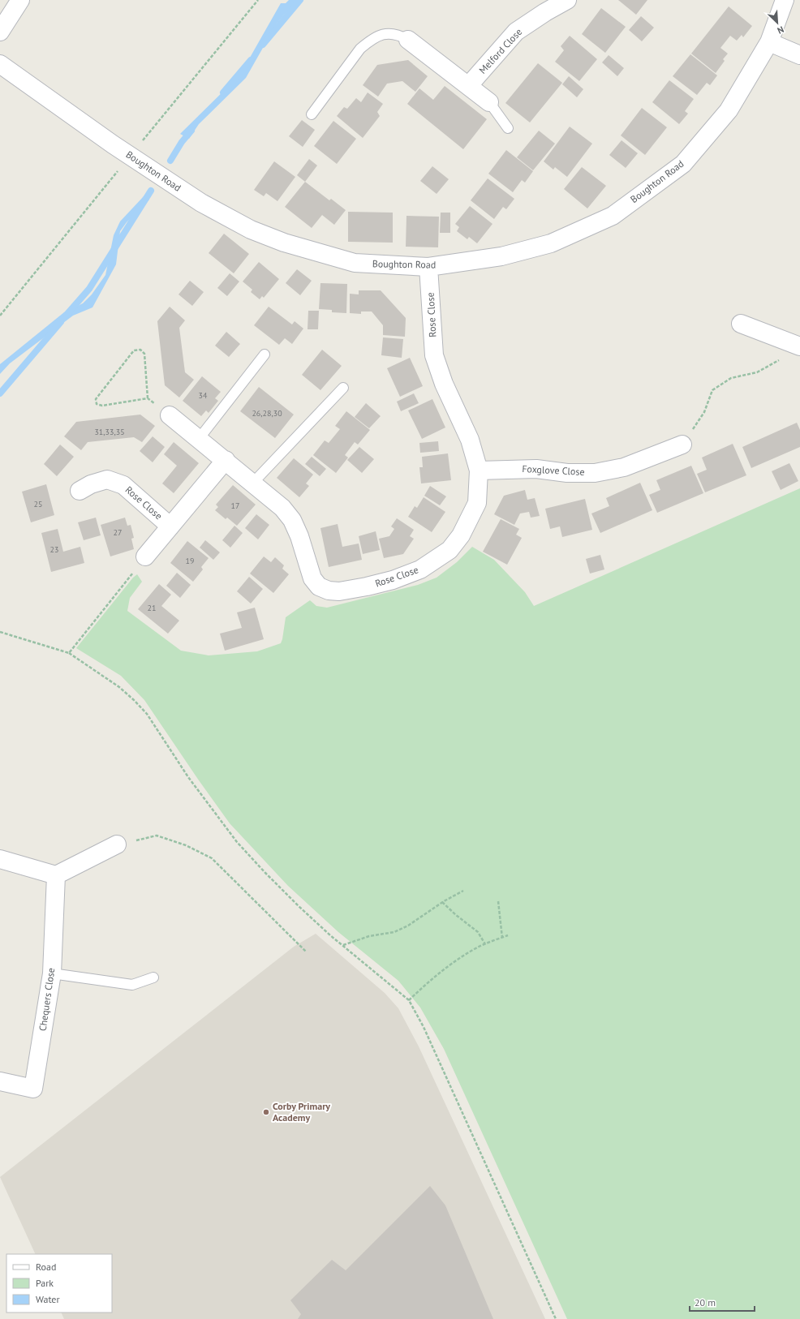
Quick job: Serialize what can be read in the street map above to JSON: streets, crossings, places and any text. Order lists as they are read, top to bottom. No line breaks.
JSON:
{"streets":{"street":["Melford Close","Boughton Road","Rose Close","Foxglove Close","Chequers Close"]},"crossings":[["Boughton Road","Rose Close"],["Rose Close","Foxglove Close"]],"places":["Corby Primary Academy"],"house_numbers":["34","26,28,30","31,33,35","25","17","27","23","19","21"],"legend":["Road","Park","Water"],"scale_bar":"20 m","north":"bottom right"}
